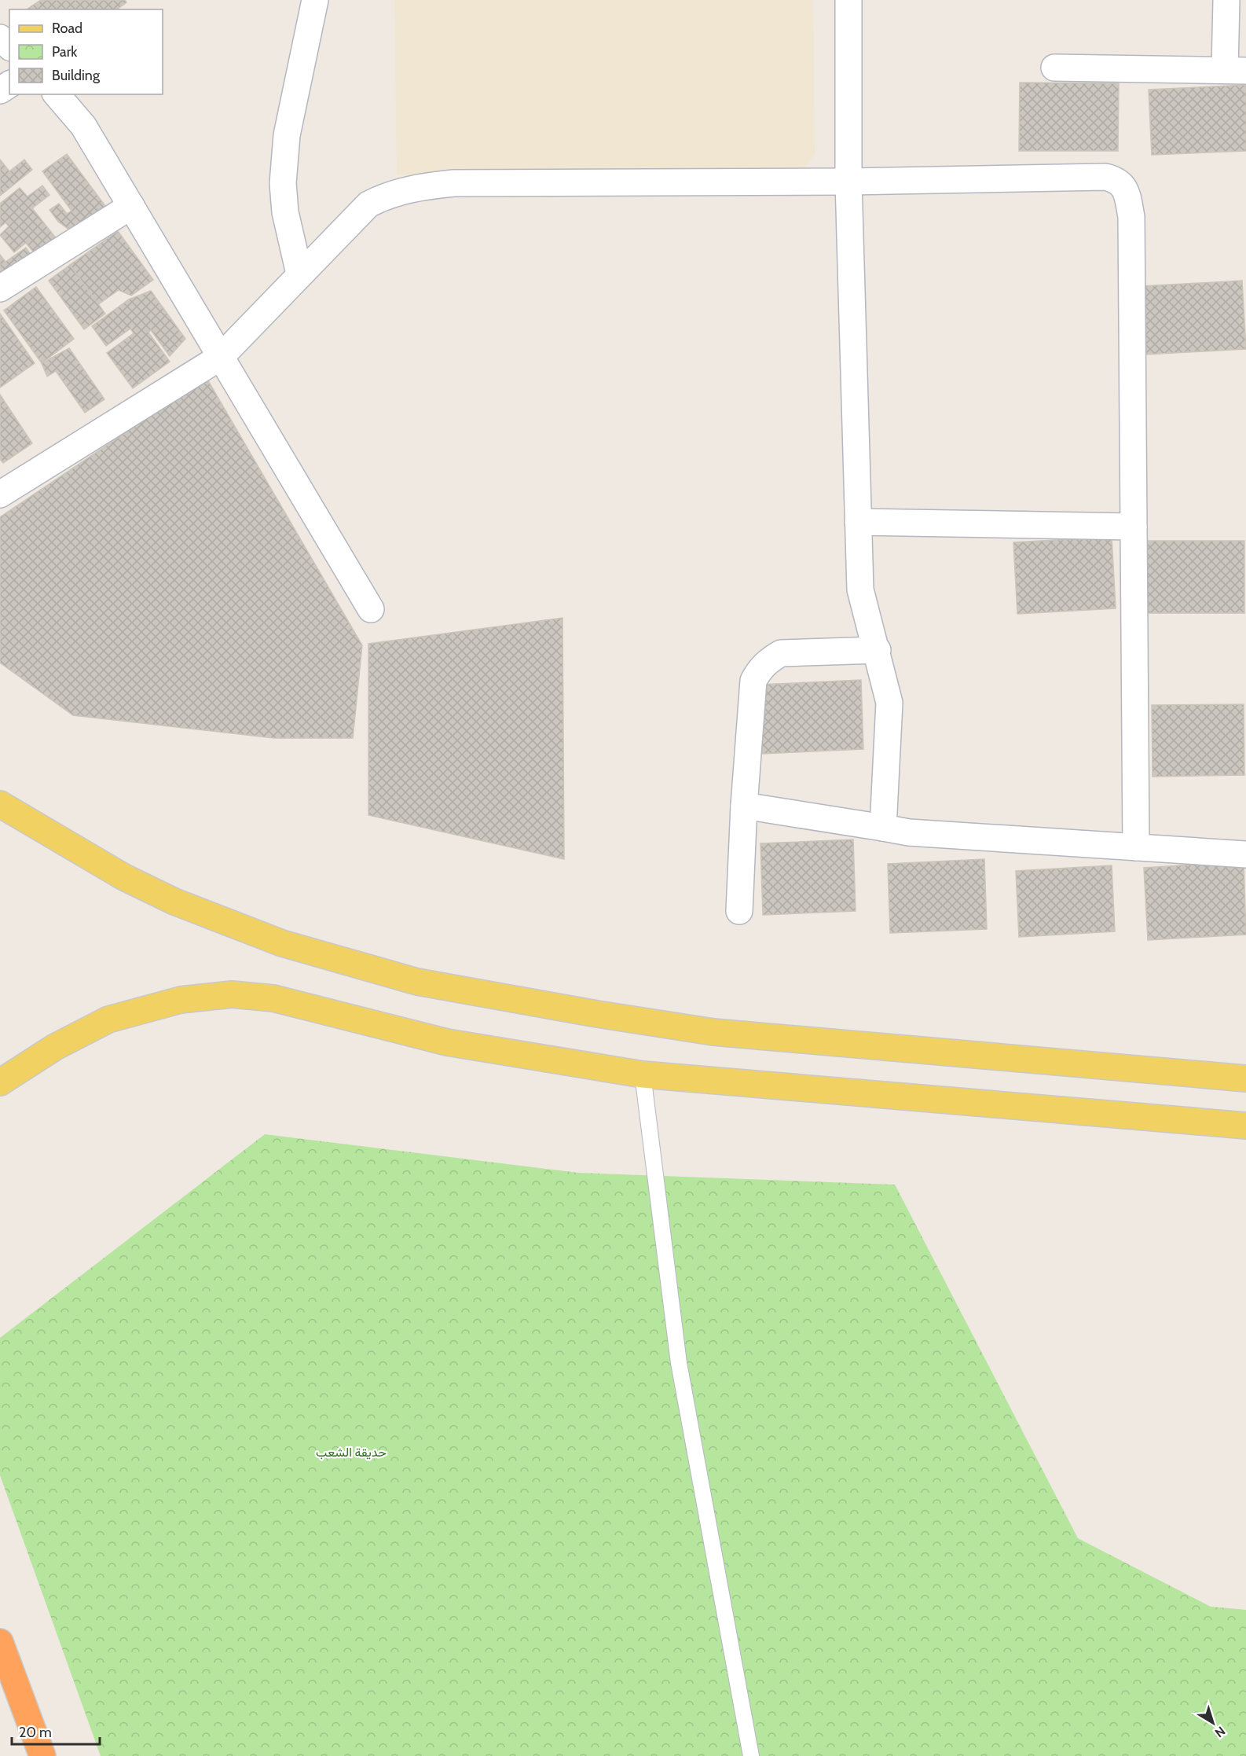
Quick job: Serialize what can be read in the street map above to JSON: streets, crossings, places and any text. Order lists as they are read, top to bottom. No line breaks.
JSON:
{"parks":["حديقة الشعب"],"legend":["Road","Park","Building"],"scale_bar":"20 m","north":"bottom right"}
